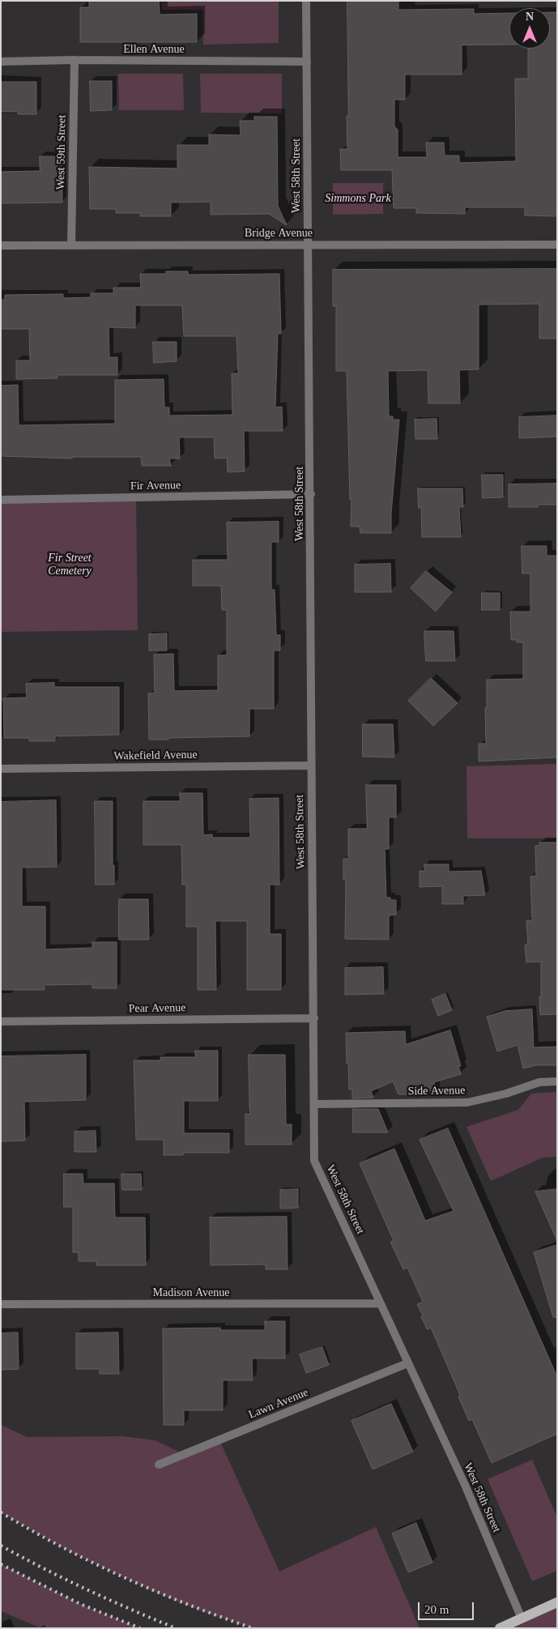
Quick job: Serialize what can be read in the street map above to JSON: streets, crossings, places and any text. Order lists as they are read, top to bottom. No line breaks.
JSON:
{"streets":{"street":["Ellen Avenue","West 59th Street","West 58th Street","Bridge Avenue","Fir Avenue","Wakefield Avenue","Pear Avenue","Side Avenue","Madison Avenue","Lawn Avenue"]},"crossings":[["Ellen Avenue","West 59th Street"],["Ellen Avenue","West 58th Street"],["West 59th Street","Bridge Avenue"],["West 58th Street","Bridge Avenue"],["West 58th Street","Fir Avenue"],["West 58th Street","Wakefield Avenue"],["West 58th Street","Pear Avenue"],["West 58th Street","Side Avenue"],["West 58th Street","Madison Avenue"],["West 58th Street","Lawn Avenue"]],"parks":["Simmons Park","Fir Street Cemetery"],"scale_bar":"20 m","north":"top"}
